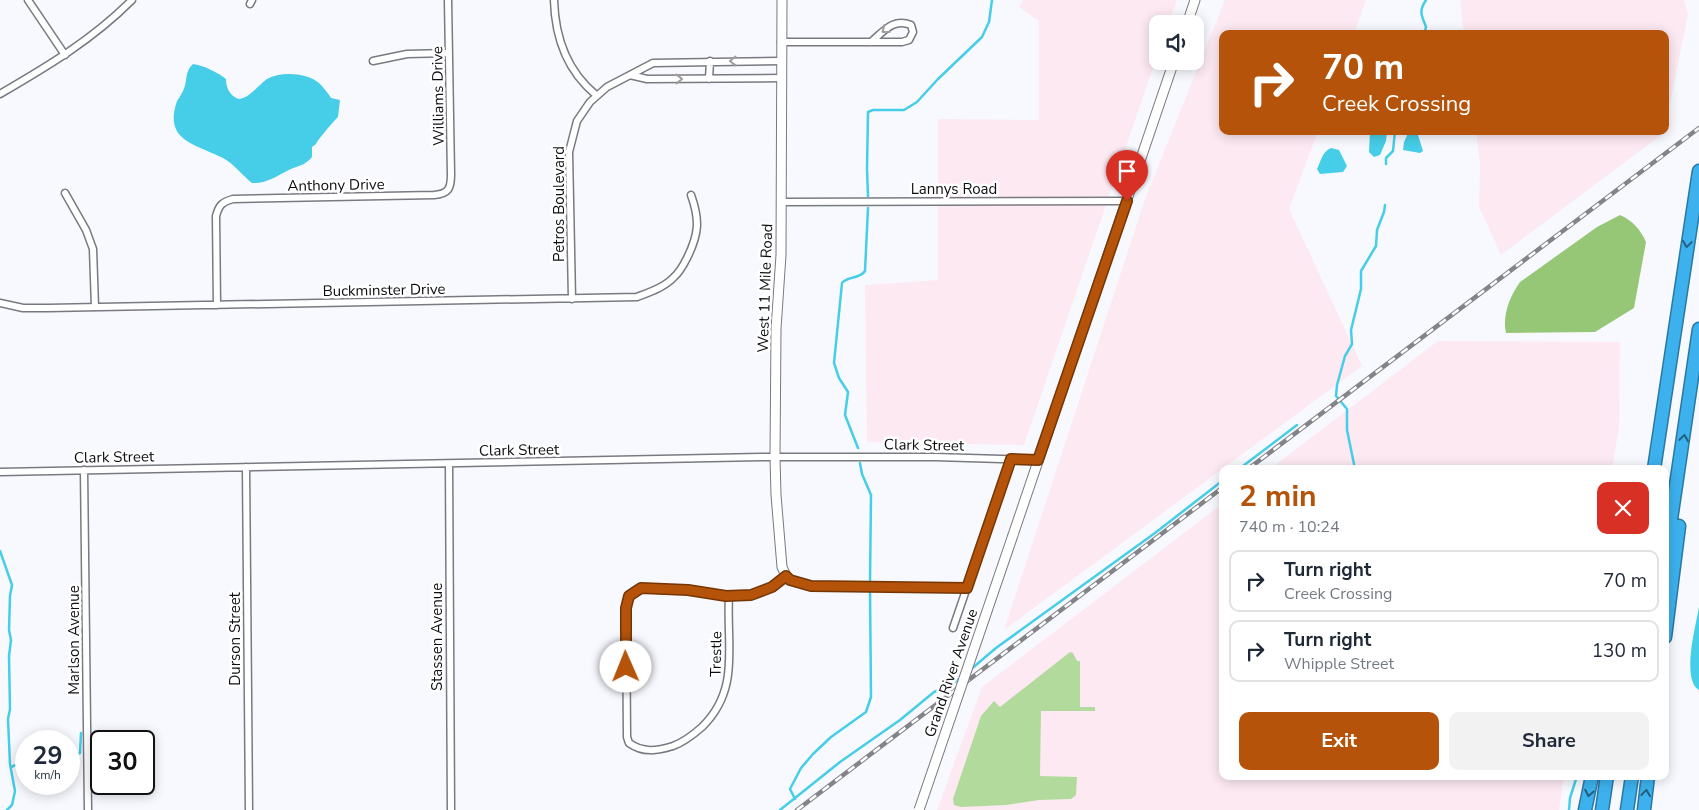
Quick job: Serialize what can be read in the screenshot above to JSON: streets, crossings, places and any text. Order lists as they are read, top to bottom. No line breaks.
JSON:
{"streets":{"main road":["West 11 Mile Road","Grand River Avenue"],"street":["Williams Drive","Anthony Drive","Lannys Road","Petros Boulevard","Buckminster Drive","Clark Street","Stassen Avenue","Durson Street","Marlson Avenue","Trestle"]},"crossings":[["Williams Drive","Anthony Drive"],["Anthony Drive","Buckminster Drive"],["Lannys Road","West 11 Mile Road"],["Lannys Road","Grand River Avenue"],["Petros Boulevard","West 11 Mile Road"],["Petros Boulevard","Buckminster Drive"],["West 11 Mile Road","Clark Street"],["Clark Street","Stassen Avenue"],["Clark Street","Durson Street"],["Clark Street","Marlson Avenue"],["Clark Street","Grand River Avenue"]],"page":{"turn":["70 m","Creek Crossing"],"heading":["2 min","740 m · 10:24"],"list":[{"name":"Turn right","note":"Creek Crossing","value":"70 m"},{"name":"Turn right","note":"Whipple Street","value":"130 m"}],"buttons":["Exit","Share"],"speed":"29 km/h","limit":"30"}}
